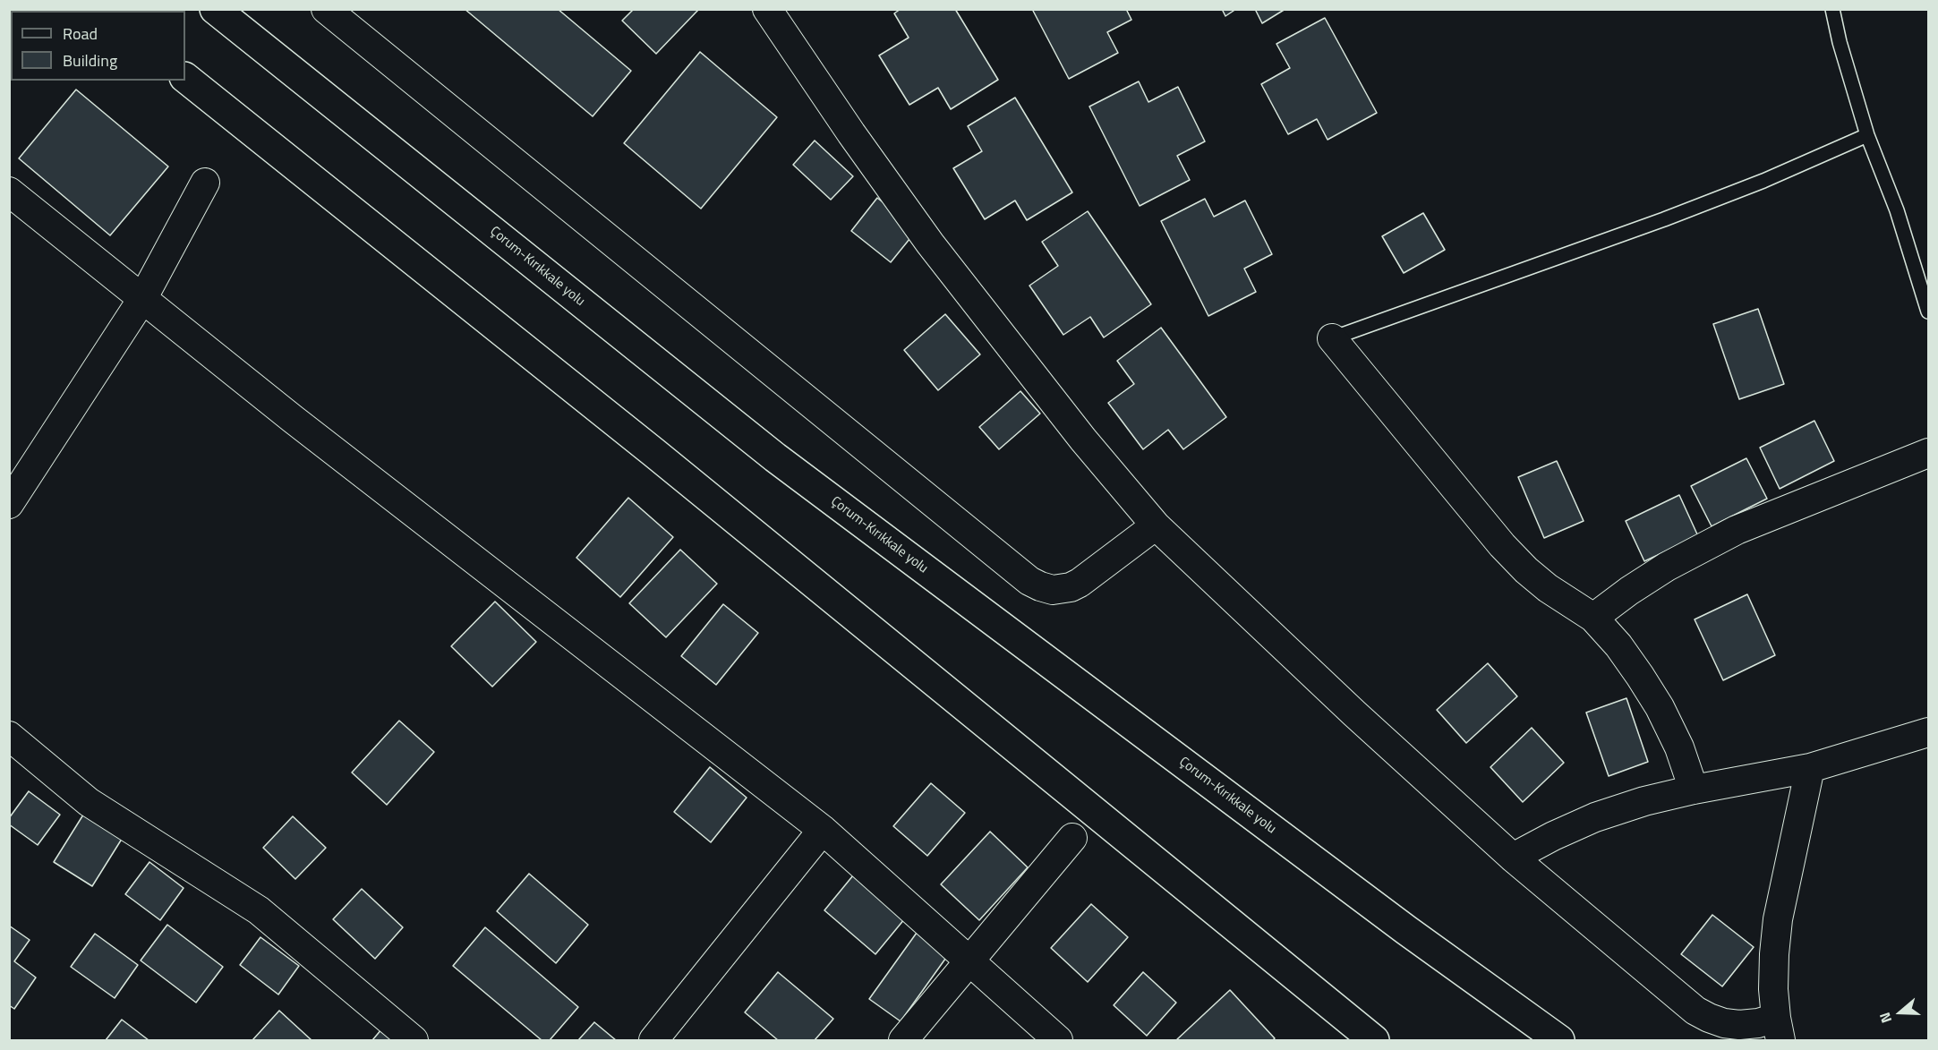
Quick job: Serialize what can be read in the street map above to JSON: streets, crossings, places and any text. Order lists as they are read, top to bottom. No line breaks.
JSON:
{"streets":{"highway":["Çorum-Kırıkkale yolu"]},"legend":["Road","Building"],"north":"left"}
